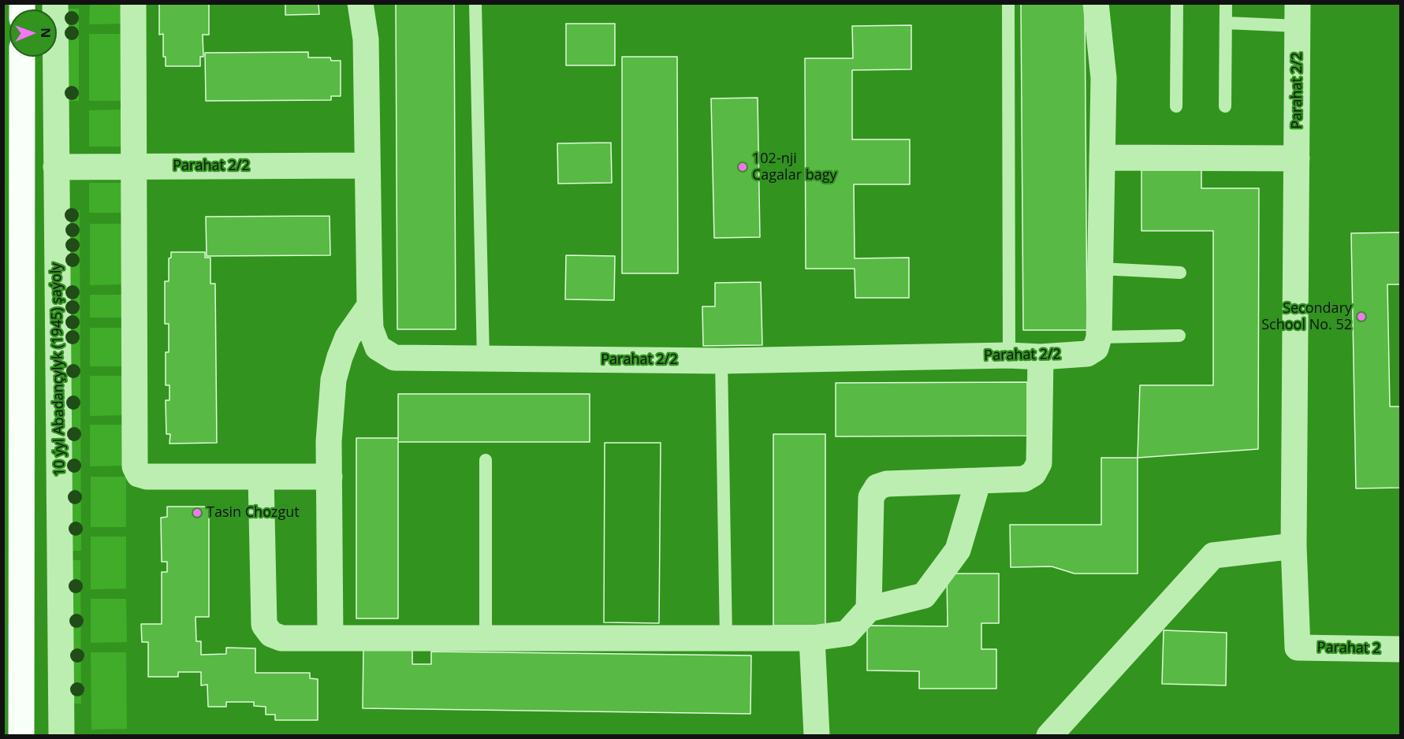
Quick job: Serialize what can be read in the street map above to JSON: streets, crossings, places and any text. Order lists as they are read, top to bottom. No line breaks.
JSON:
{"streets":{"street":["Parahat 2/2","10 ýyl Abadançylyk (1945) şaýoly","Parahat 2"]},"crossings":[["Parahat 2/2","10 ýyl Abadançylyk (1945) şaýoly"],["Parahat 2/2","Parahat 2"]],"places":["102-nji Cagalar bagy","Secondary School No. 52","Tasin Chozgut"],"north":"right"}
